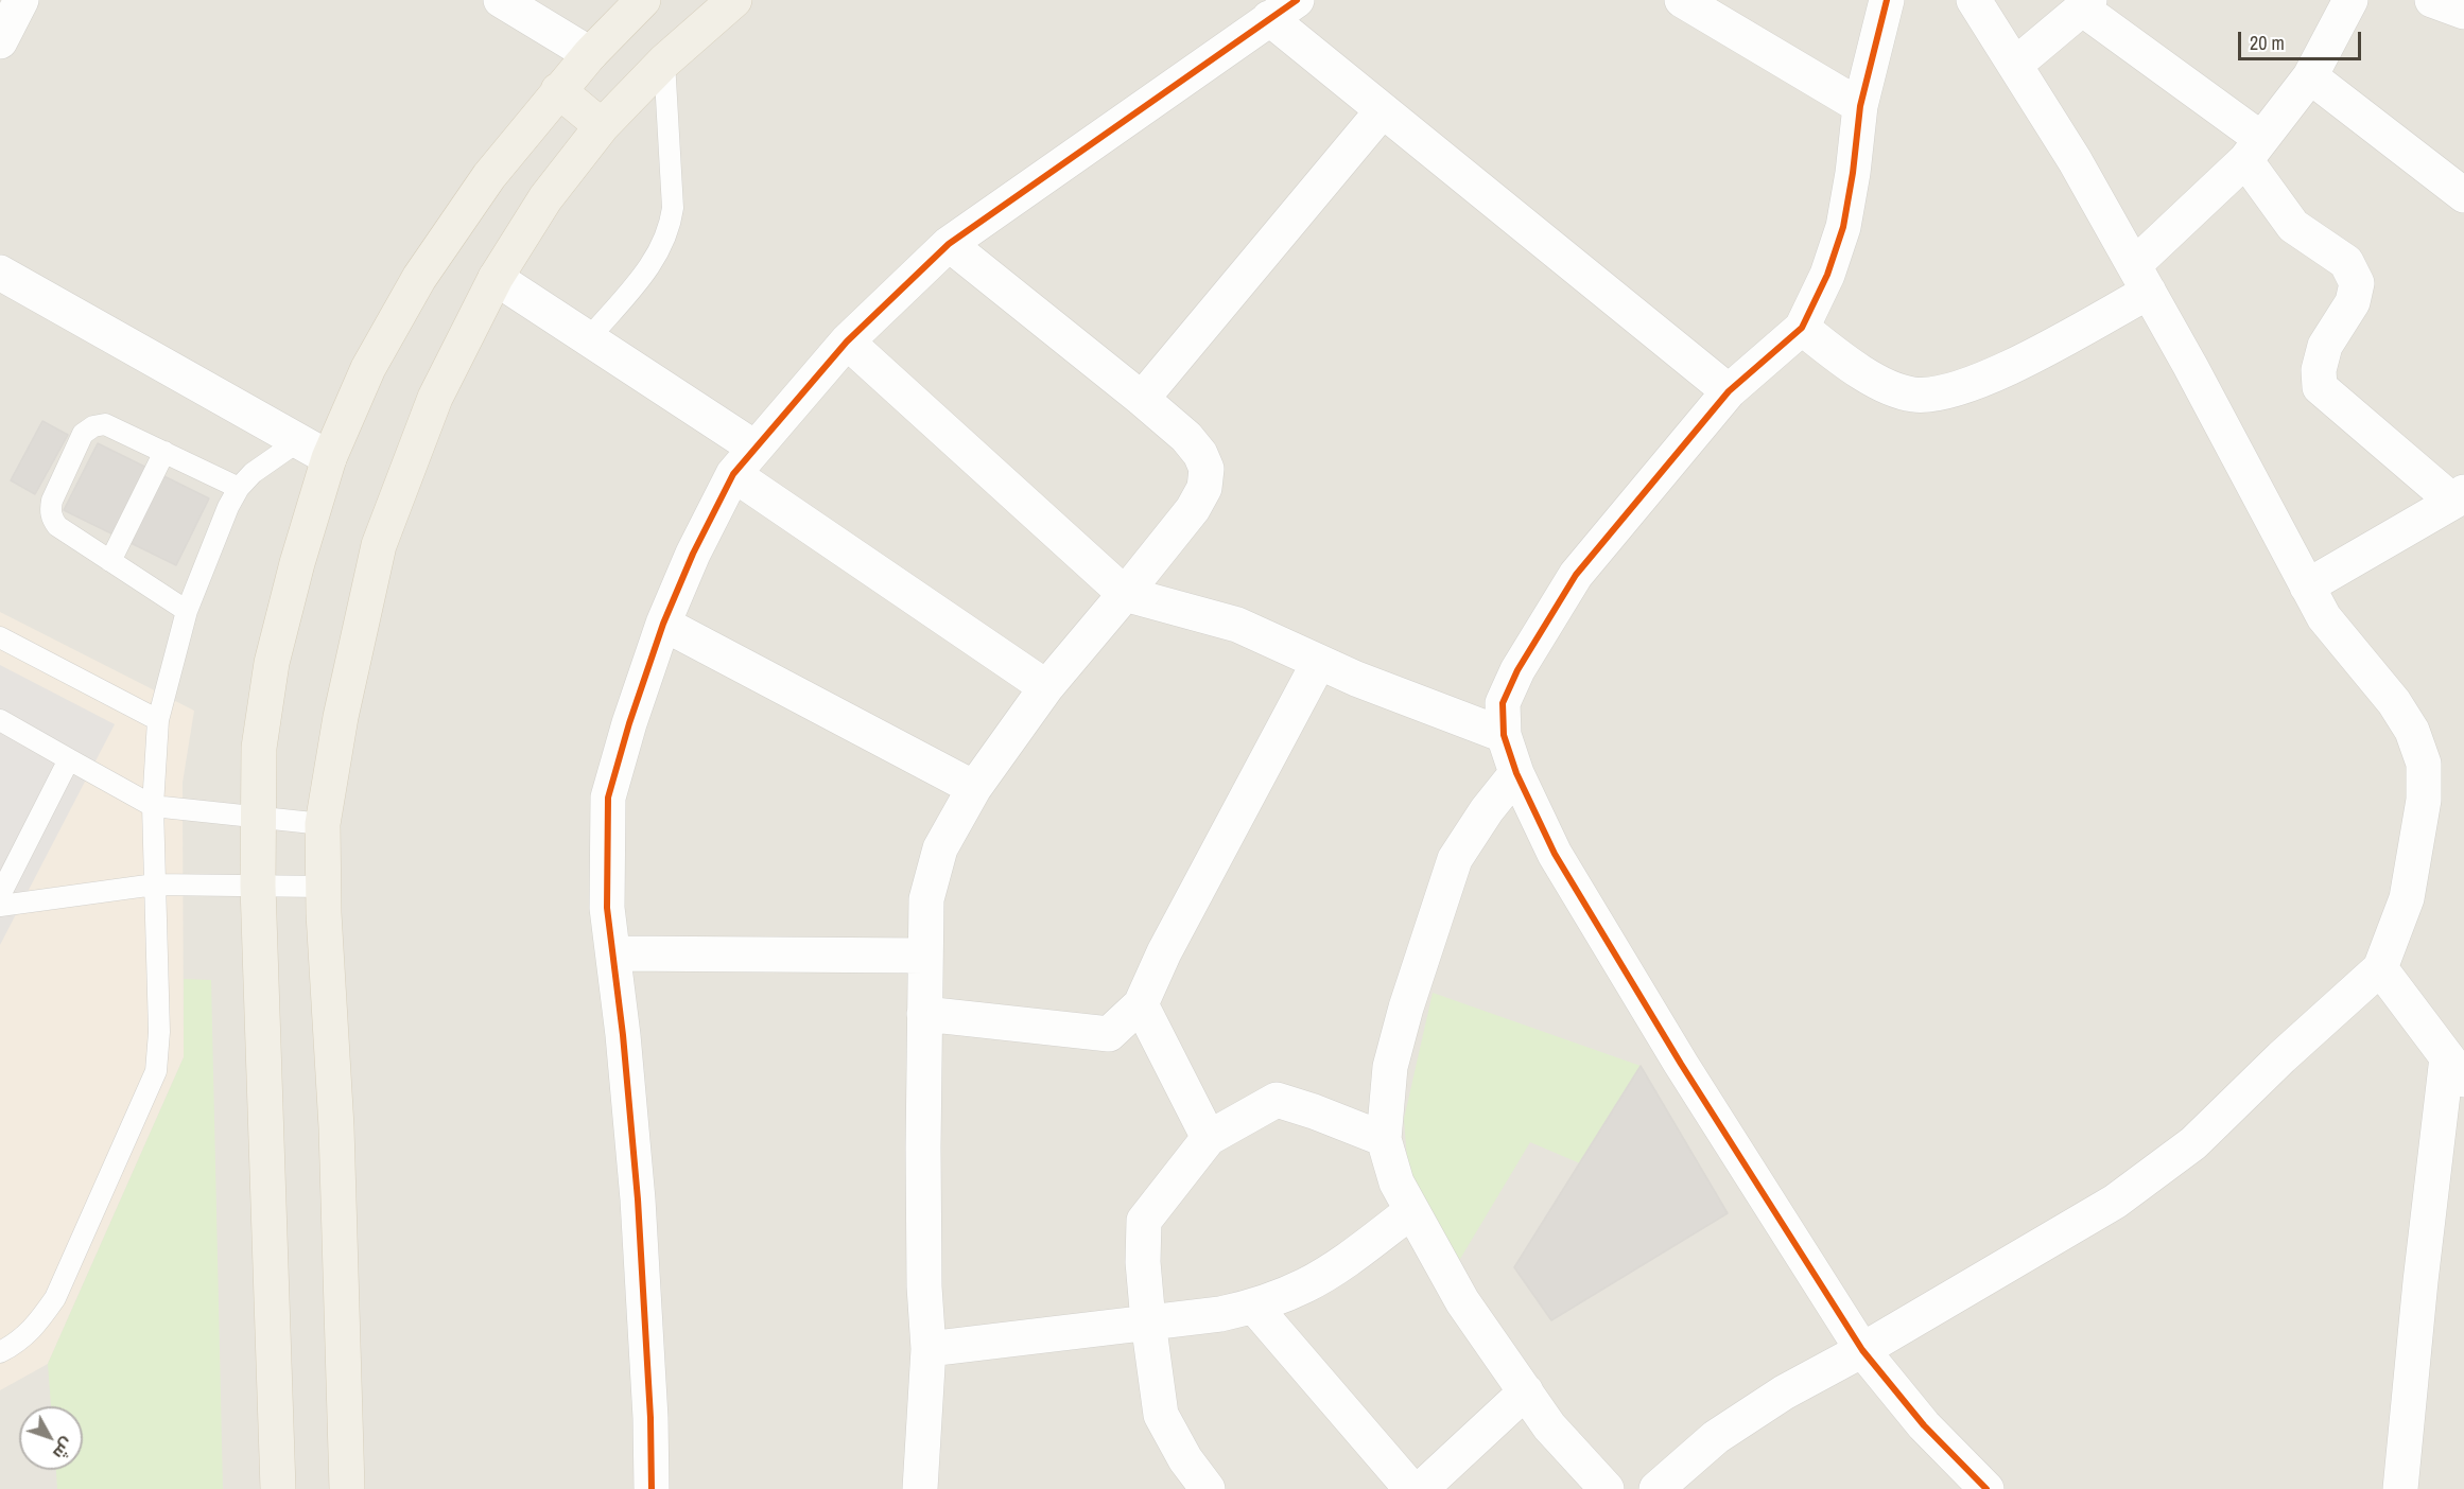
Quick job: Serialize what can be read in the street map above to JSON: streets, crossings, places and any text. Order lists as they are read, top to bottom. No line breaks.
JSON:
{"scale_bar":"20 m","north":"bottom right"}
